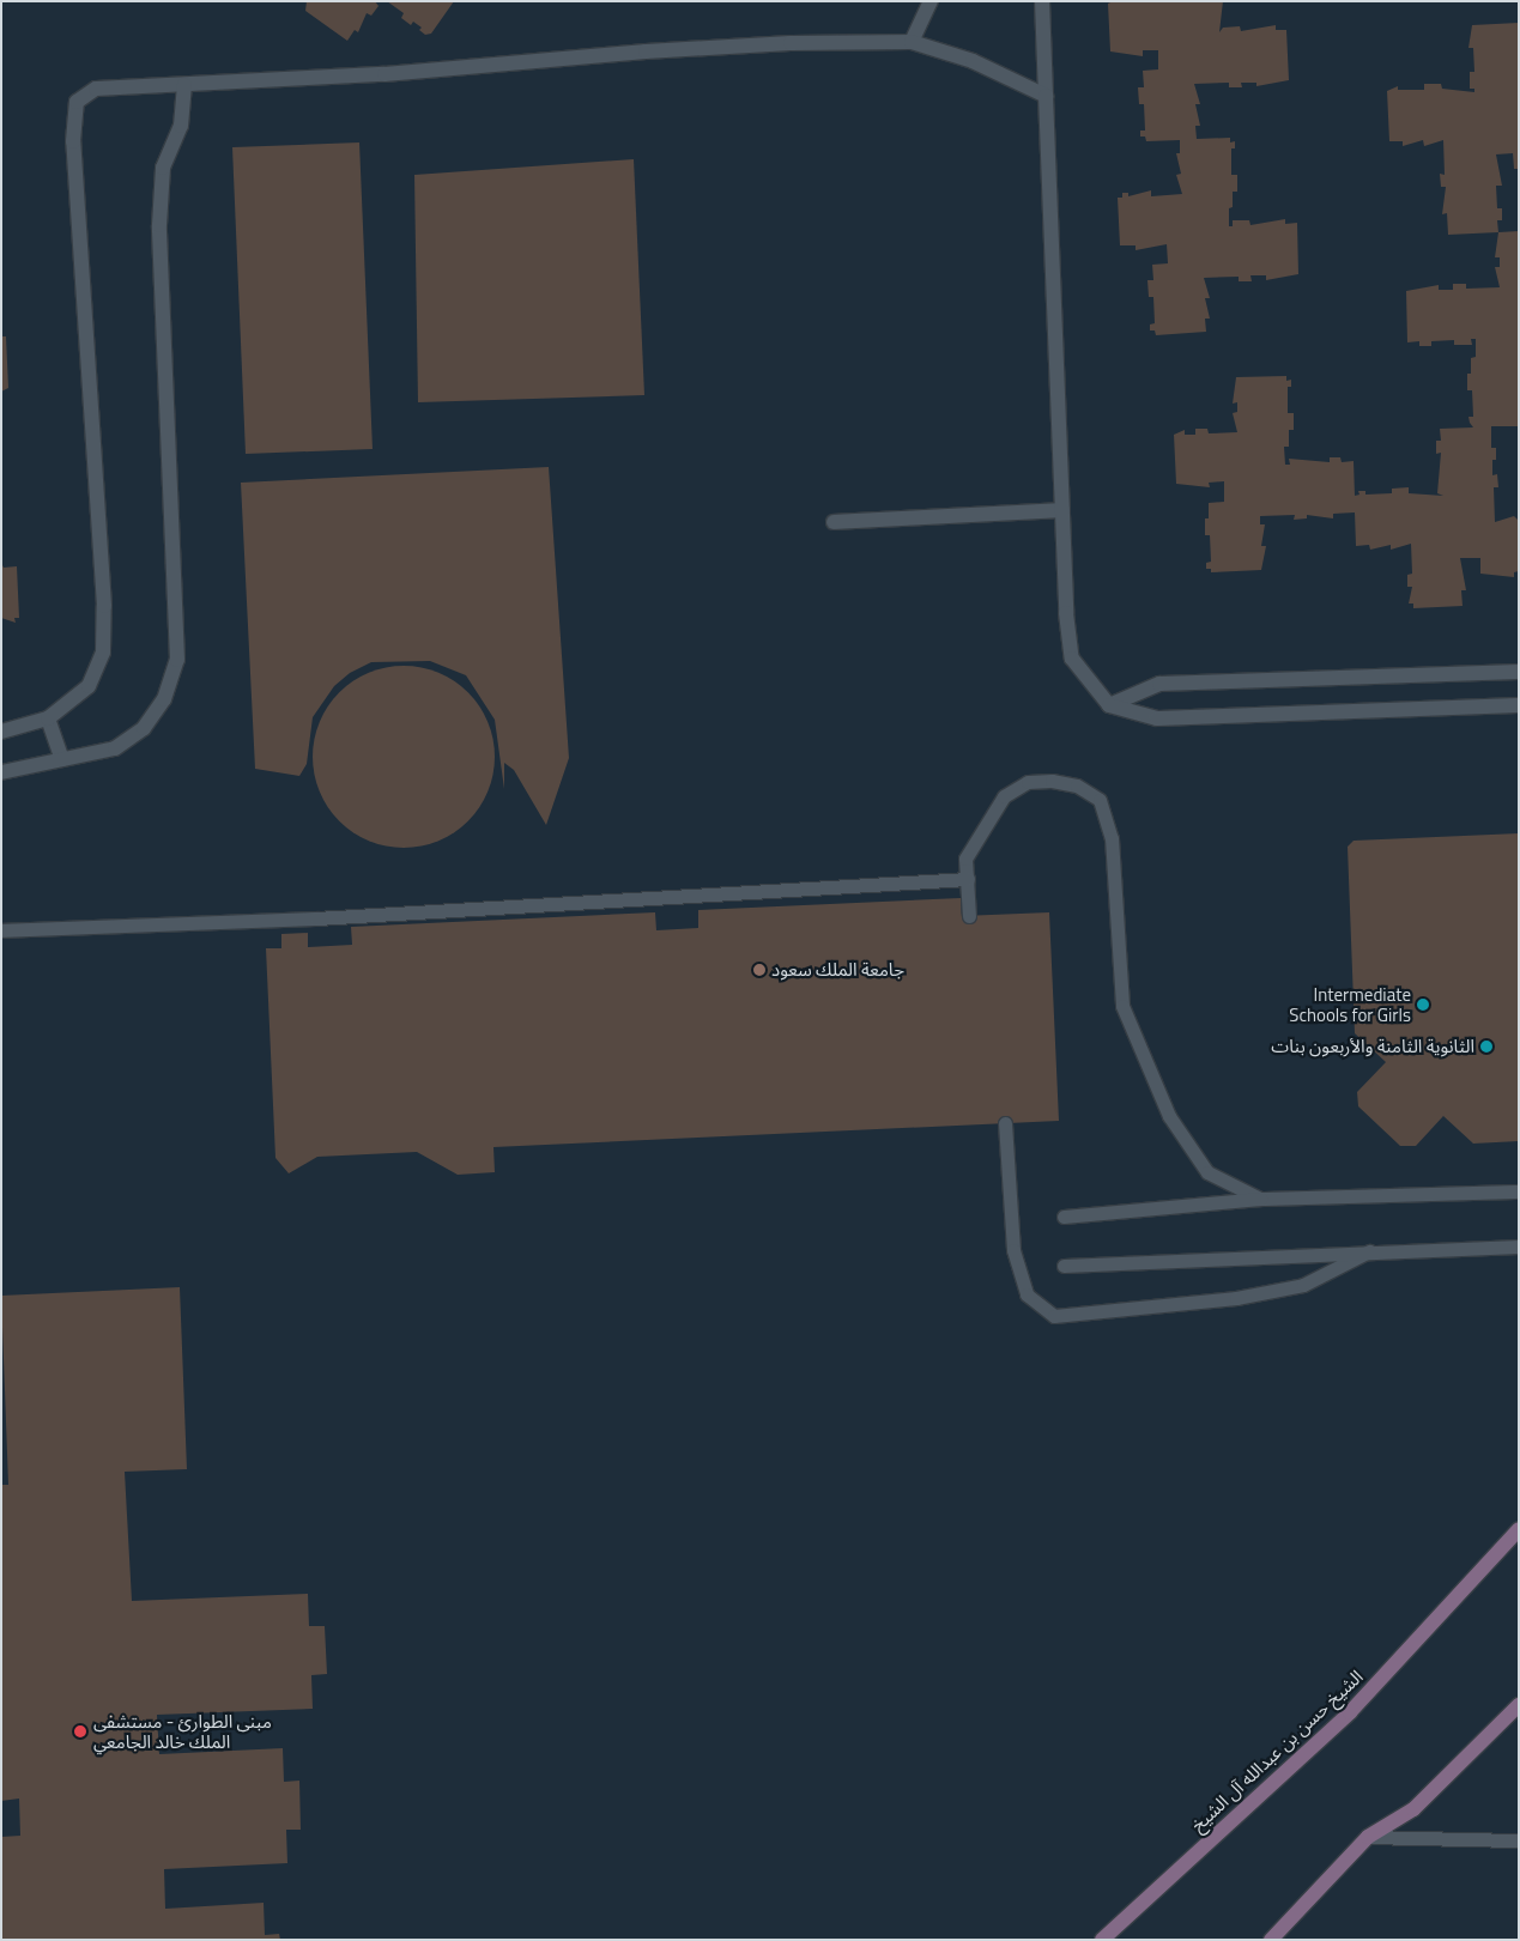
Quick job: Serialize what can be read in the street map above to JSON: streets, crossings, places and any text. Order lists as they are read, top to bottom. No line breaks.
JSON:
{"streets":{"main road":["الشيخ حسن بن عبدالله آل الشيخ"]},"places":["جامعة الملك سعود","Intermediate Schools for Girls","الثانوية الثامنة والأربعون بنات","مبنى الطوارئ - مستشفى الملك خالد الجامعي"]}
